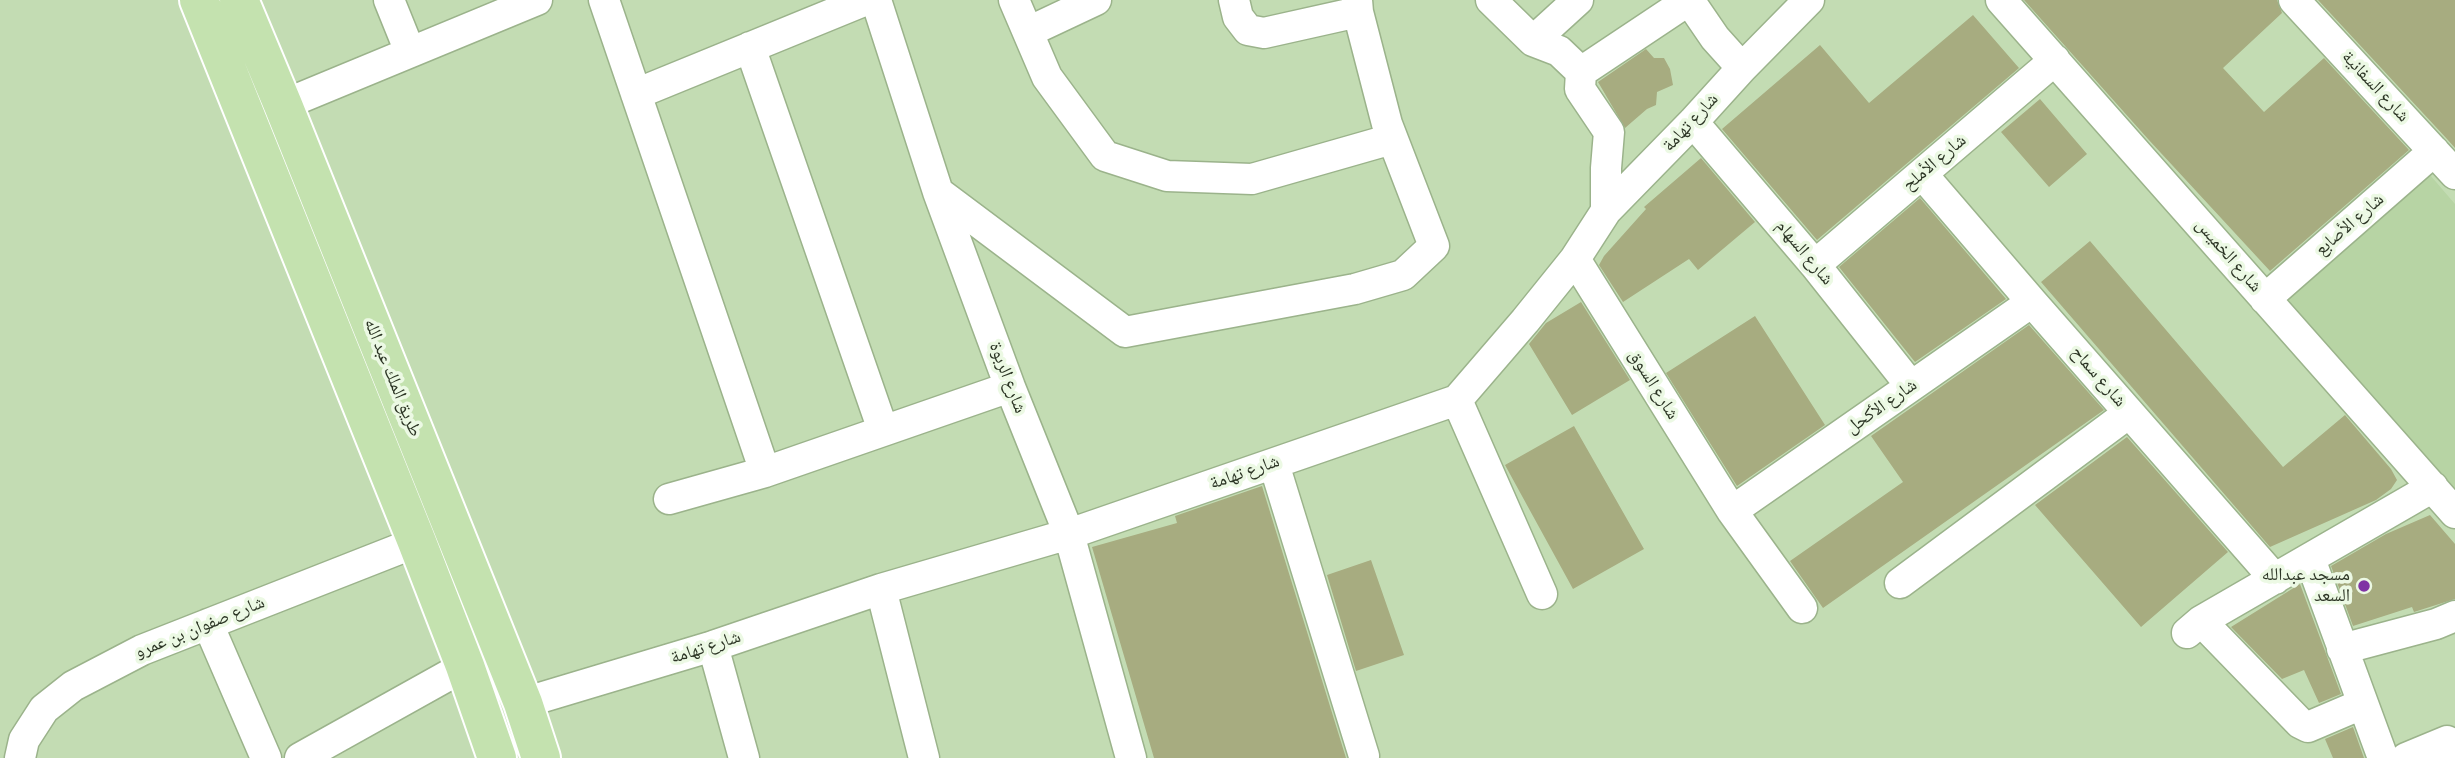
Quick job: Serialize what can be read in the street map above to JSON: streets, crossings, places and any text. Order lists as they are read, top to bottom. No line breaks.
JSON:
{"streets":{"main road":["طريق الملك عبد الله"],"street":["شارع السفانية","شارع تهامة","شارع الأملح","شارع الأصابع","شارع السهام","شارع الخميس","شارع سماح","شارع الربوة","شارع السوق","شارع الأكحل","شارع صفوان بن عمرو"]},"crossings":[["شارع السفانية","شارع الأصابع"],["شارع تهامة","شارع السهام"],["شارع تهامة","طريق الملك عبد الله"],["شارع تهامة","شارع الربوة"],["شارع تهامة","شارع السوق"],["شارع الأملح","شارع السهام"],["شارع الأملح","شارع الخميس"],["شارع الأملح","شارع سماح"],["شارع الأصابع","شارع الخميس"],["شارع السهام","شارع الأكحل"],["شارع سماح","شارع الأكحل"],["شارع السوق","شارع الأكحل"]],"places":["مسجد عبدالله السعد"]}
